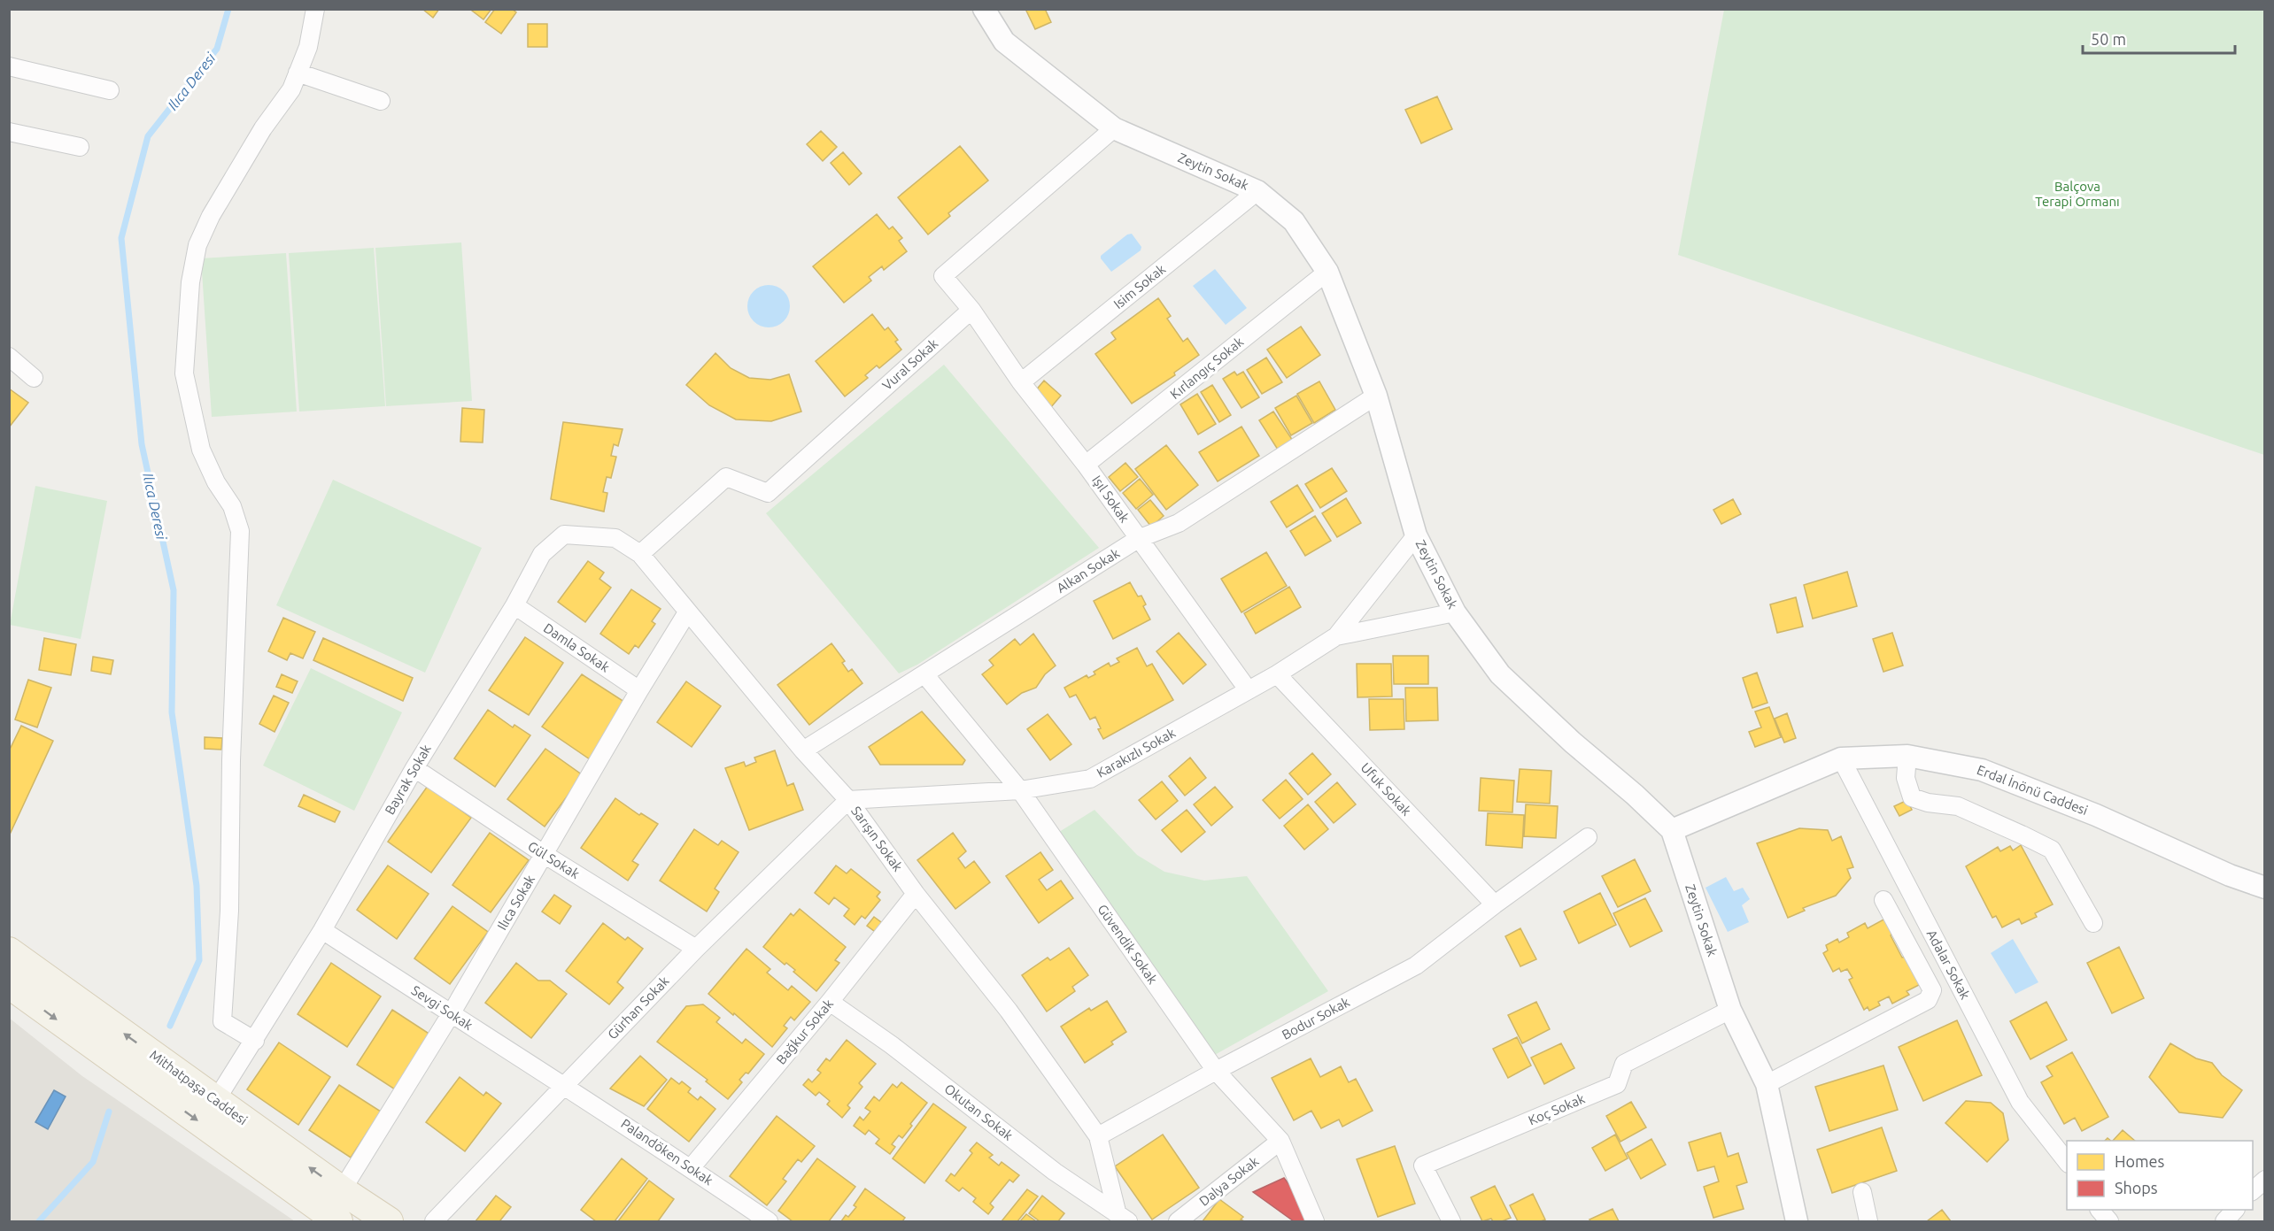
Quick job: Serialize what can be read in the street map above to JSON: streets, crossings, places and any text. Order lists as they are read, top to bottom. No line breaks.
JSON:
{"streets":{"main road":["Mithatpaşa Caddesi"],"street":["Zeytin Sokak","Isim Sokak","Vural Sokak","Kırlangıç Sokak","Işıl Sokak","Alkan Sokak","Damla Sokak","Karakızlı Sokak","Bayrak Sokak","Ufuk Sokak","Erdal İnönü Caddesi","Sarışın Sokak","Gül Sokak","Ilıca Sokak","Güvendik Sokak","Adalar Sokak","Sevgi Sokak","Gürhan Sokak","Bodur Sokak","Bağkur Sokak","Koç Sokak","Okutan Sokak","Palandöken Sokak","Dalya Sokak"]},"crossings":[["Zeytin Sokak","Isim Sokak"],["Zeytin Sokak","Kırlangıç Sokak"],["Zeytin Sokak","Alkan Sokak"],["Zeytin Sokak","Karakızlı Sokak"],["Zeytin Sokak","Erdal İnönü Caddesi"],["Zeytin Sokak","Koç Sokak"],["Isim Sokak","Işıl Sokak"],["Vural Sokak","Işıl Sokak"],["Vural Sokak","Bayrak Sokak"],["Vural Sokak","Sarışın Sokak"],["Kırlangıç Sokak","Işıl Sokak"],["Işıl Sokak","Alkan Sokak"],["Işıl Sokak","Karakızlı Sokak"],["Alkan Sokak","Sarışın Sokak"],["Alkan Sokak","Güvendik Sokak"],["Damla Sokak","Bayrak Sokak"],["Damla Sokak","Ilıca Sokak"],["Karakızlı Sokak","Ufuk Sokak"],["Karakızlı Sokak","Sarışın Sokak"],["Karakızlı Sokak","Güvendik Sokak"],["Karakızlı Sokak","Gürhan Sokak"],["Bayrak Sokak","Sarışın Sokak"],["Bayrak Sokak","Gül Sokak"],["Bayrak Sokak","Sevgi Sokak"],["Bayrak Sokak","Mithatpaşa Caddesi"],["Ufuk Sokak","Bodur Sokak"],["Erdal İnönü Caddesi","Adalar Sokak"],["Sarışın Sokak","Ilıca Sokak"],["Sarışın Sokak","Gürhan Sokak"],["Sarışın Sokak","Bodur Sokak"],["Sarışın Sokak","Bağkur Sokak"],["Gül Sokak","Ilıca Sokak"],["Gül Sokak","Gürhan Sokak"],["Ilıca Sokak","Sevgi Sokak"],["Ilıca Sokak","Mithatpaşa Caddesi"],["Güvendik Sokak","Bodur Sokak"],["Güvendik Sokak","Dalya Sokak"],["Sevgi Sokak","Gürhan Sokak"],["Sevgi Sokak","Palandöken Sokak"],["Gürhan Sokak","Palandöken Sokak"],["Bağkur Sokak","Okutan Sokak"],["Bağkur Sokak","Palandöken Sokak"]],"water":["Ilıca Deresi"],"parks":["Balçova Terapi Ormanı"],"legend":["Homes","Shops"],"scale_bar":"50 m"}
